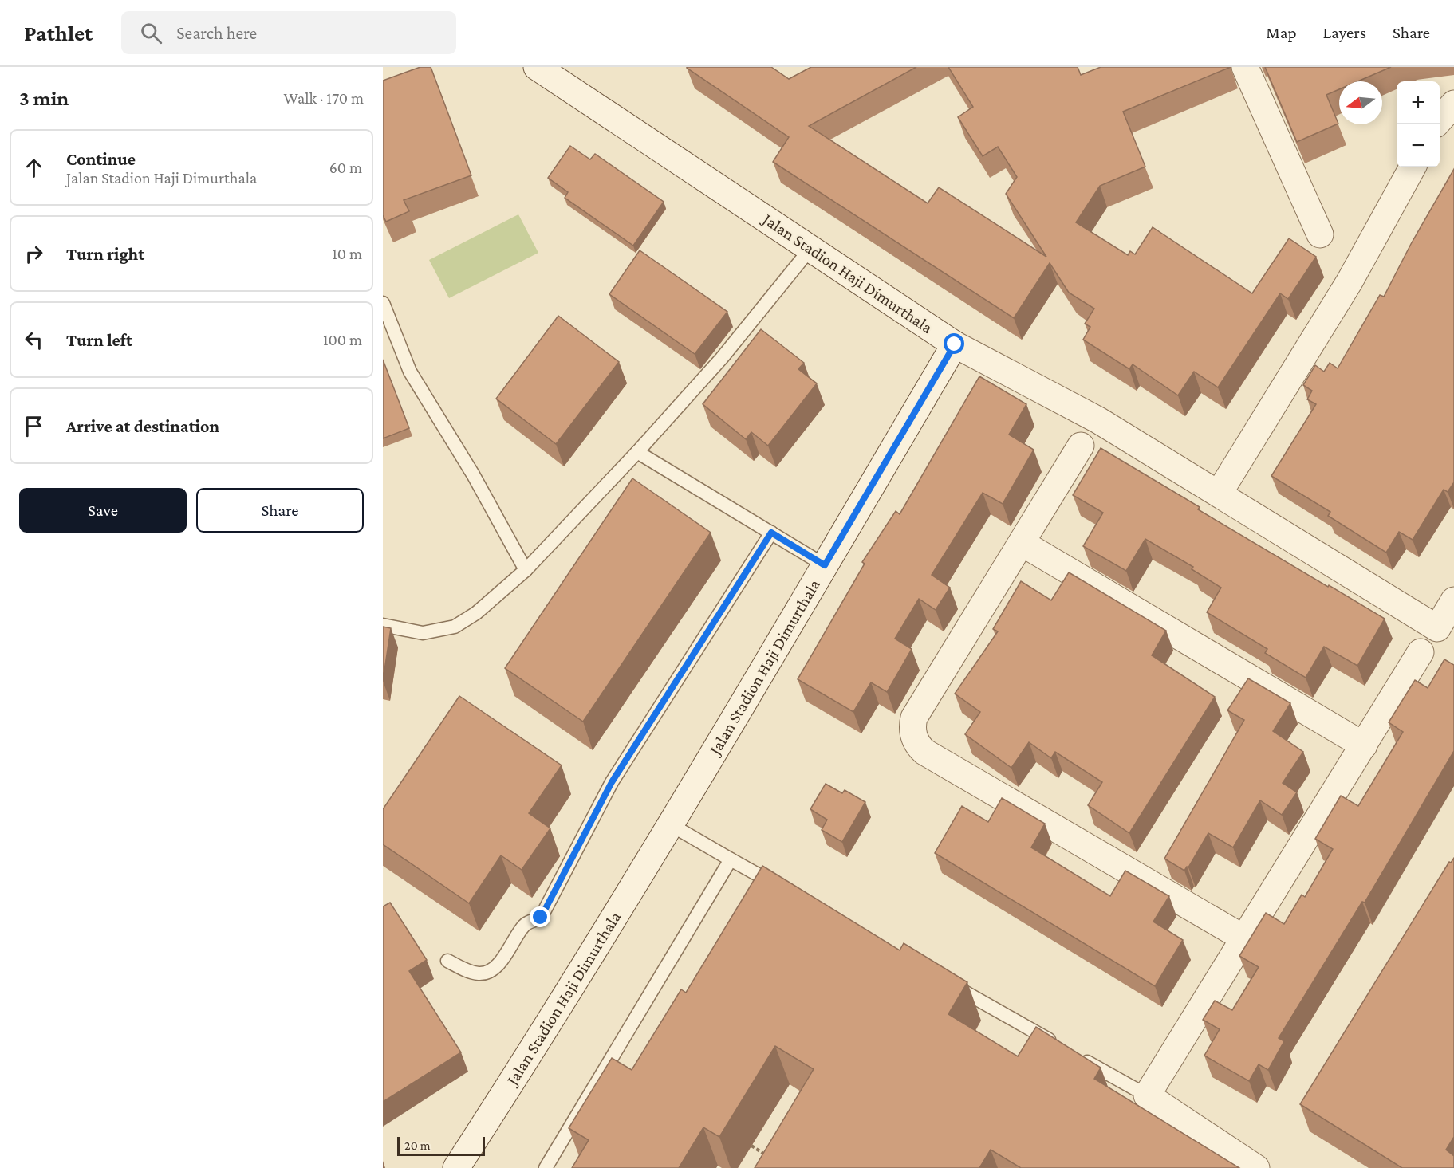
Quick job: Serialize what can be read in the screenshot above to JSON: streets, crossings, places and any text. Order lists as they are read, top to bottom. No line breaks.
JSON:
{"streets":{"street":["Jalan Stadion Haji Dimurthala"]},"scale_bar":"20 m","north":"left","page":{"header":"Pathlet","search":"Search here","nav":["Map","Layers","Share"],"heading":["3 min","Walk · 170 m"],"map_buttons":["+","−"],"list":[["Continue","Jalan Stadion Haji Dimurthala","60 m"],["Turn right","10 m"],["Turn left","100 m"],"Arrive at destination"],"buttons":["Save","Share"],"scale":"20 m"}}
